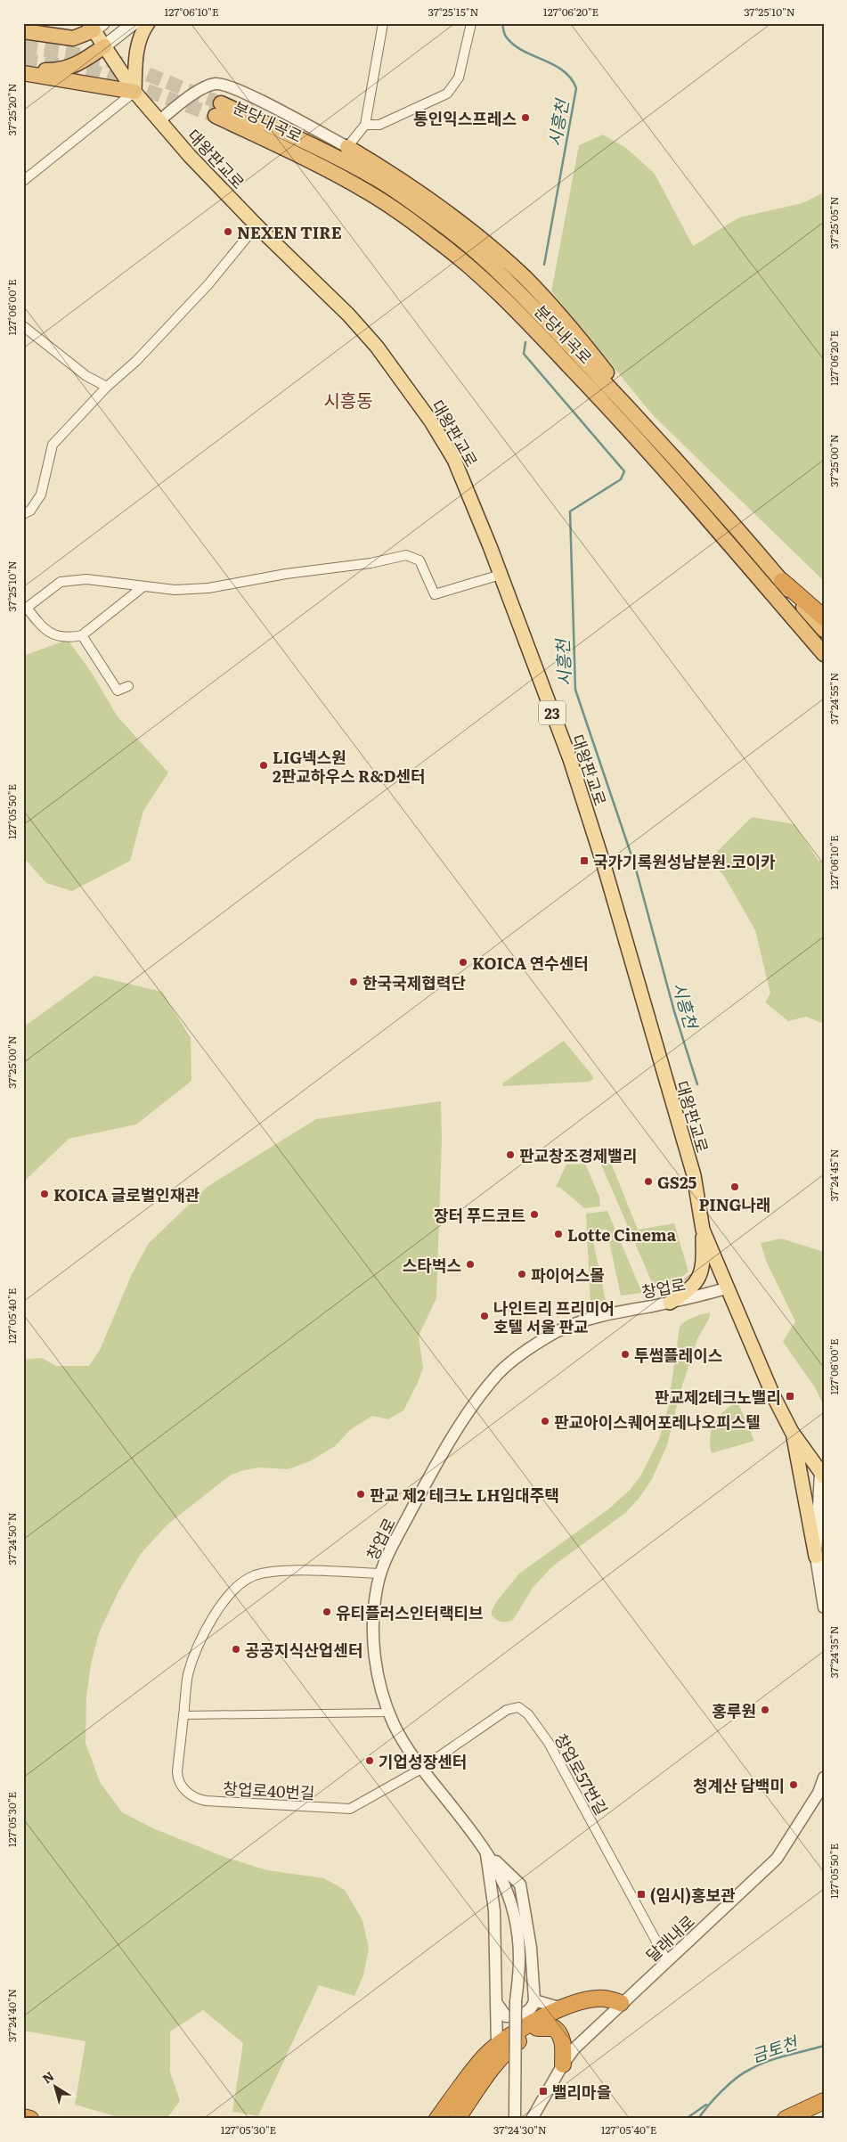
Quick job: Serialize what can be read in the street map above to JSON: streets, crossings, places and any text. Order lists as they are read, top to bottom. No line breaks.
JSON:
{"streets":{"highway":["분당내곡로"],"main road":["대왕판교로","23"],"street":["창업로","창업로57번길","창업로40번길","달래내로"]},"crossings":[["대왕판교로","창업로"],["창업로","창업로57번길"],["창업로","창업로40번길"],["창업로57번길","창업로40번길"],["창업로57번길","달래내로"]],"districts":["시흥동"],"water":["시흥천","금토천"],"places":{"other":["통인익스프레스","NEXEN TIRE","LIG넥스원 2판교하우스 R&D센터","KOICA 연수센터","한국국제협력단","판교창조경제밸리","GS25","PING나래","KOICA 글로벌인재관","장터 푸드코트","Lotte Cinema","스타벅스","파이어스몰","나인트리 프리미어 호텔 서울 판교","투썸플레이스","판교아이스퀘어포레나오피스텔","판교 제2 테크노 LH임대주택","유티플러스인터랙티브","공공지식산업센터","홍루원","기업성장센터","청계산 담백미"],"transit":["국가기록원성남분원.코이카","판교제2테크노밸리","(임시)홍보관","밸리마을"]},"north":"top left","coordinates":["127°06'10\"E","37°25'15\"N","127°06'20\"E","37°25'10\"N","37°25'20\"N","37°25'05\"N","127°06'00\"E","37°25'00\"N","37°24'55\"N","127°05'50\"E","37°24'45\"N","127°05'40\"E","37°24'50\"N","37°24'35\"N","127°05'30\"E","37°24'40\"N","37°24'30\"N"]}
